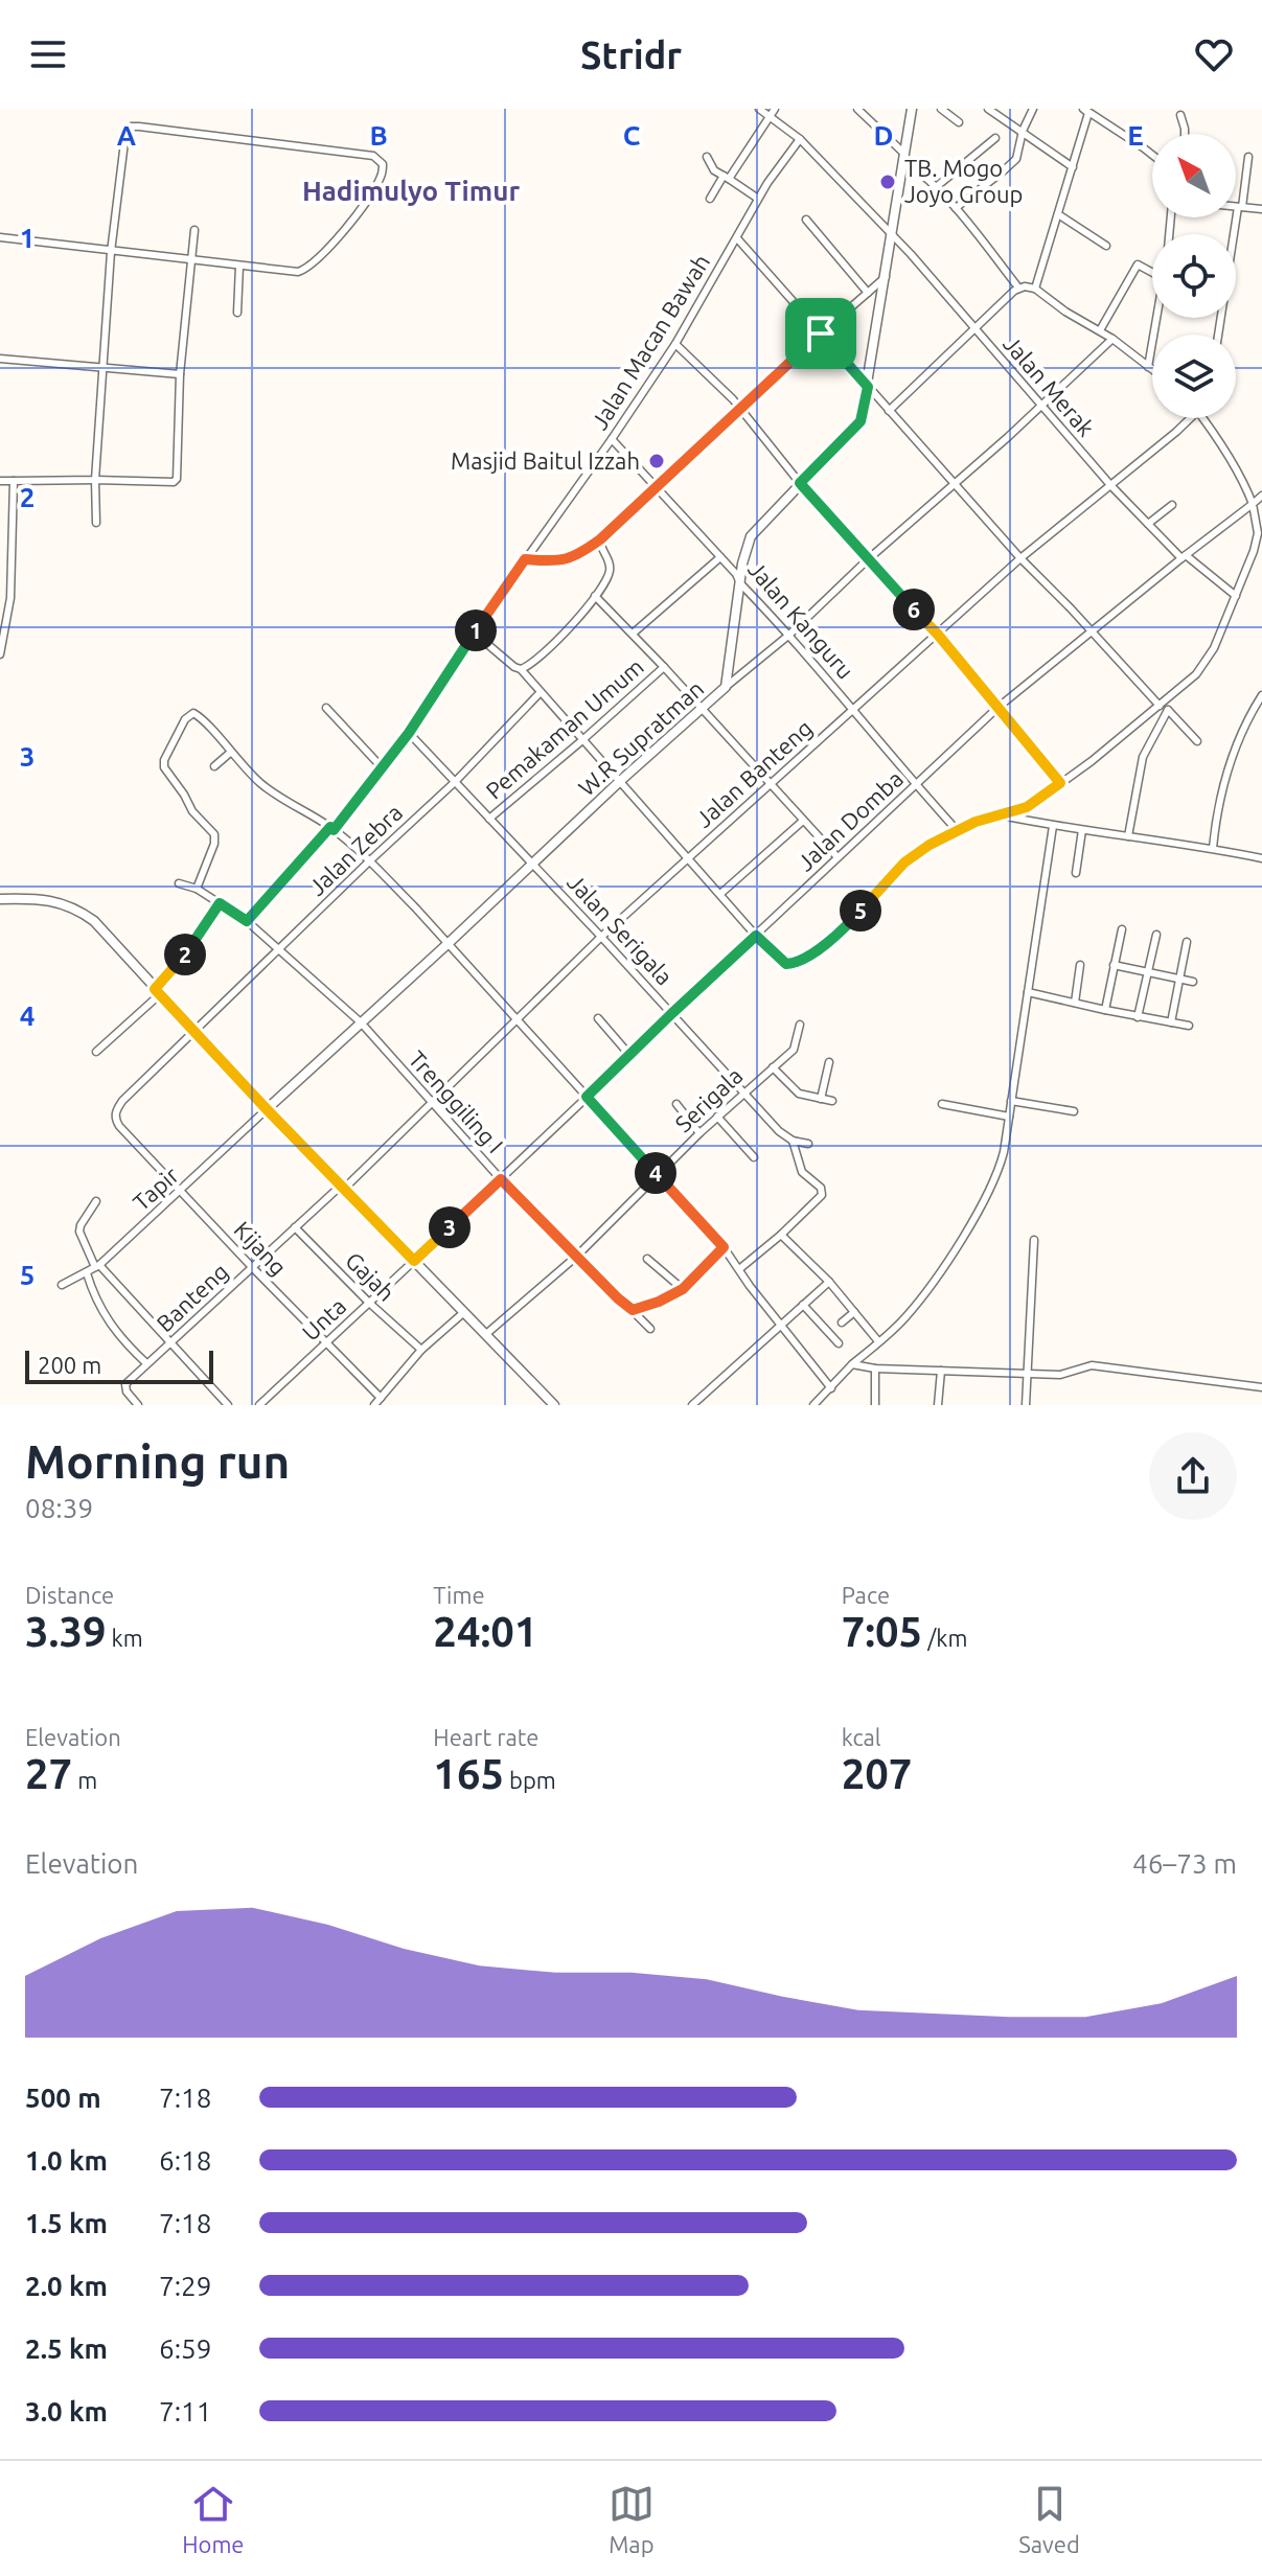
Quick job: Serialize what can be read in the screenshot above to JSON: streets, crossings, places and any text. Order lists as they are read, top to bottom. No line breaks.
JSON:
{"streets":{"street":["Jalan Macan Bawah","Jalan Merak","Jalan Kanguru","Pemakaman Umum","W.R Supratman","Jalan Banteng","Jalan Domba","Jalan Zebra","Jalan Serigala","Serigala","Trenggiling I","Tapir","Kijang","Gajah","Banteng","Unta"]},"crossings":[["Jalan Macan Bawah","Jalan Merak"],["Jalan Macan Bawah","Jalan Kanguru"],["Jalan Macan Bawah","Jalan Serigala"],["Jalan Macan Bawah","Trenggiling I"],["Jalan Merak","W.R Supratman"],["Jalan Merak","Jalan Banteng"],["Jalan Merak","Jalan Domba"],["Jalan Kanguru","Pemakaman Umum"],["Jalan Kanguru","W.R Supratman"],["Jalan Kanguru","Jalan Banteng"],["Jalan Kanguru","Jalan Domba"],["Pemakaman Umum","Jalan Serigala"],["W.R Supratman","Jalan Serigala"],["W.R Supratman","Trenggiling I"],["W.R Supratman","Tapir"],["Jalan Banteng","Jalan Serigala"],["Jalan Banteng","Trenggiling I"],["Jalan Banteng","Banteng"],["Jalan Domba","Jalan Serigala"],["Jalan Domba","Trenggiling I"],["Jalan Domba","Unta"],["Jalan Zebra","Jalan Serigala"],["Jalan Zebra","Trenggiling I"],["Jalan Zebra","Kijang"],["Jalan Serigala","Serigala"],["Serigala","Trenggiling I"],["Tapir","Kijang"],["Kijang","Banteng"],["Kijang","Unta"],["Gajah","Banteng"],["Gajah","Unta"]],"districts":["Hadimulyo Timur"],"places":["TB. Mogo Joyo Group","Masjid Baitul Izzah"],"scale_bar":"200 m","north":"top left","page":{"header":"Stridr","pins":["6","1","5","2","4","3"],"scale":"200 m","heading":["Morning run","08:39"],"stats":[["Distance","3.39 km"],["Time","24:01"],["Pace","7:05 /km"],["Elevation","27 m"],["Heart rate","165 bpm"],["kcal","207"]],"chart":["Elevation","46–73 m"],"list":[{"name":"500 m","note":"7:18"},{"name":"1.0 km","note":"6:18"},{"name":"1.5 km","note":"7:18"},{"name":"2.0 km","note":"7:29"},{"name":"2.5 km","note":"6:59"},{"name":"3.0 km","note":"7:11"}],"tabs":["Home","Map","Saved"]},"grid":{"columns":["A","B","C","D","E"],"rows":["1","2","3","4","5"]}}
